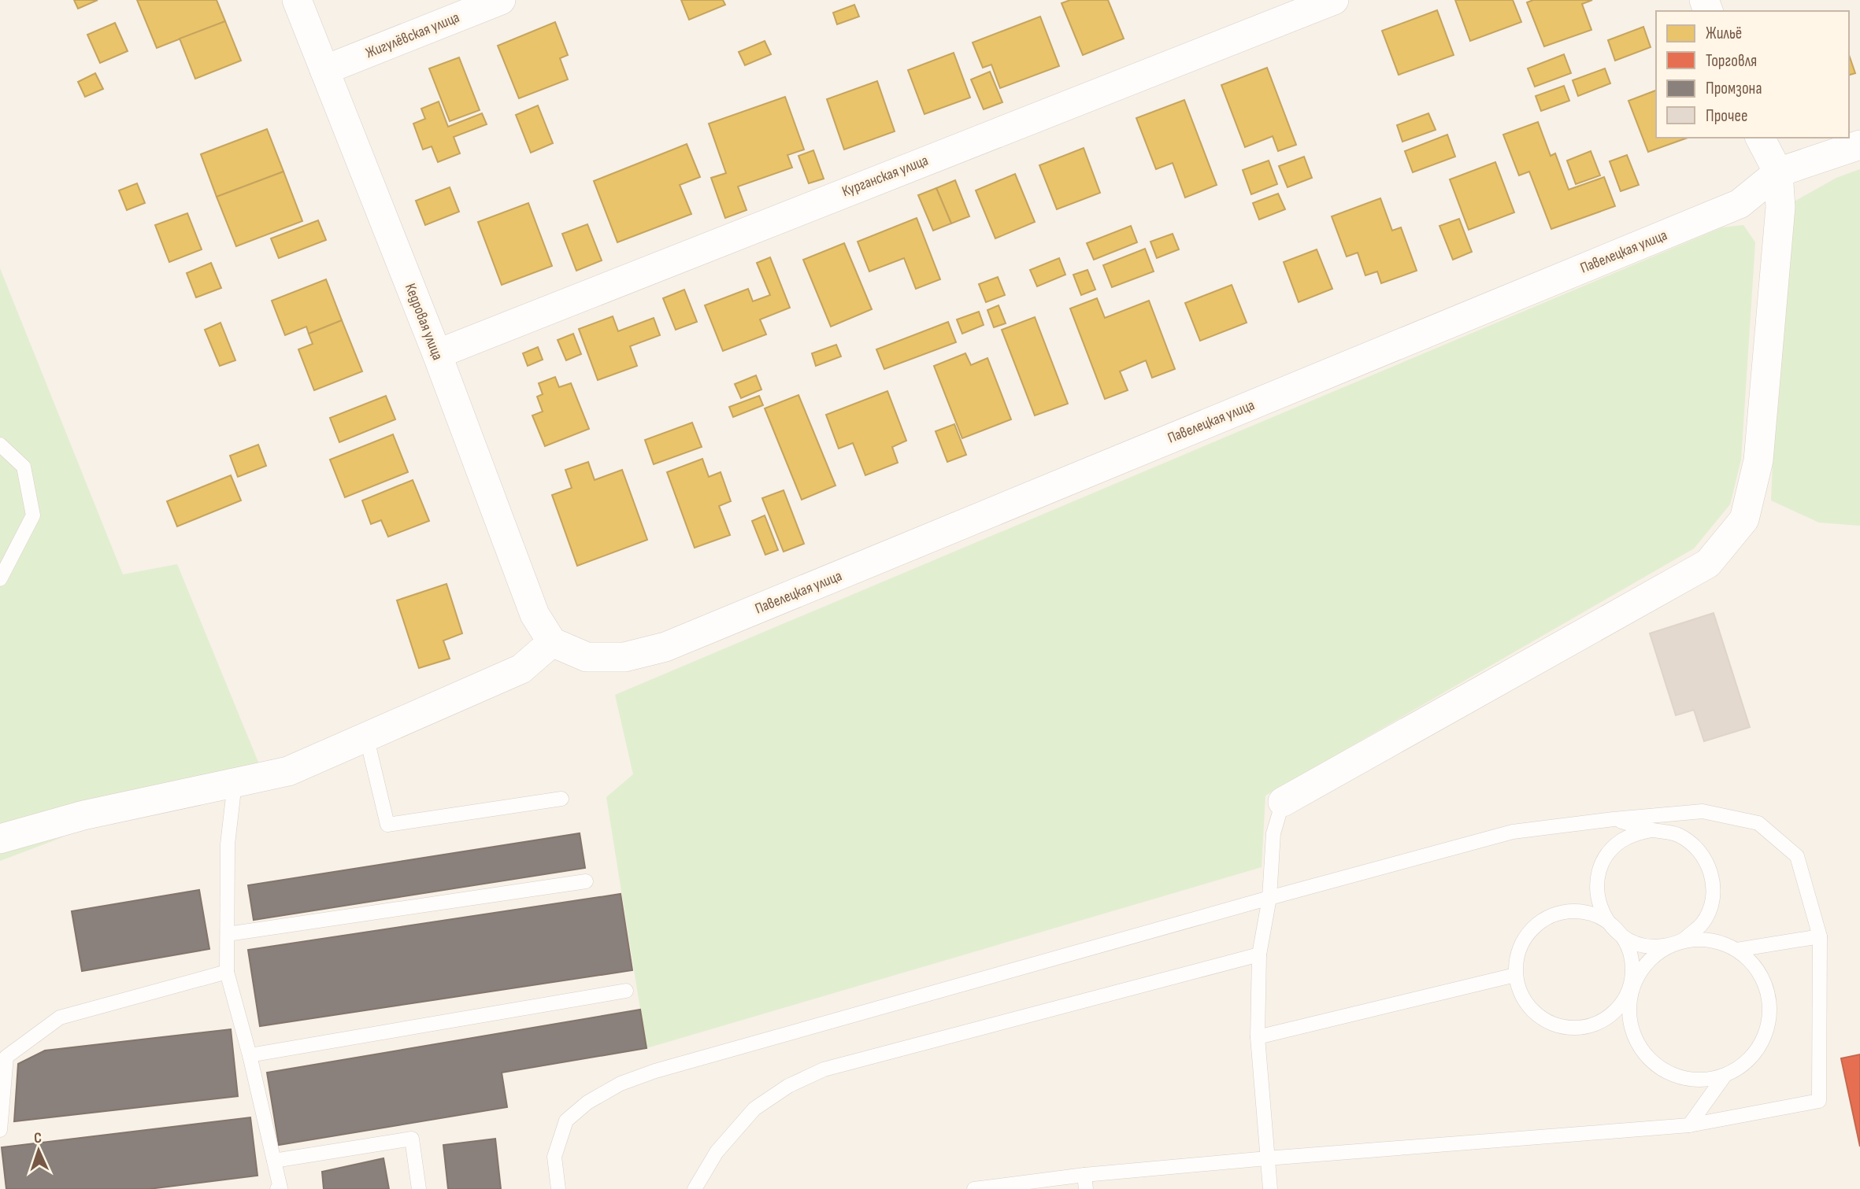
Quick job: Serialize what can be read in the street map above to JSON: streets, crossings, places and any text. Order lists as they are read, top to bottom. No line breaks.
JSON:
{"streets":{"street":["Жигулёвская улица","Курганская улица","Павелецкая улица","Кедровая улица"]},"crossings":[["Жигулёвская улица","Кедровая улица"],["Курганская улица","Кедровая улица"],["Павелецкая улица","Кедровая улица"]],"legend":["Жильё","Торговля","Промзона","Прочее"],"north":"top"}
